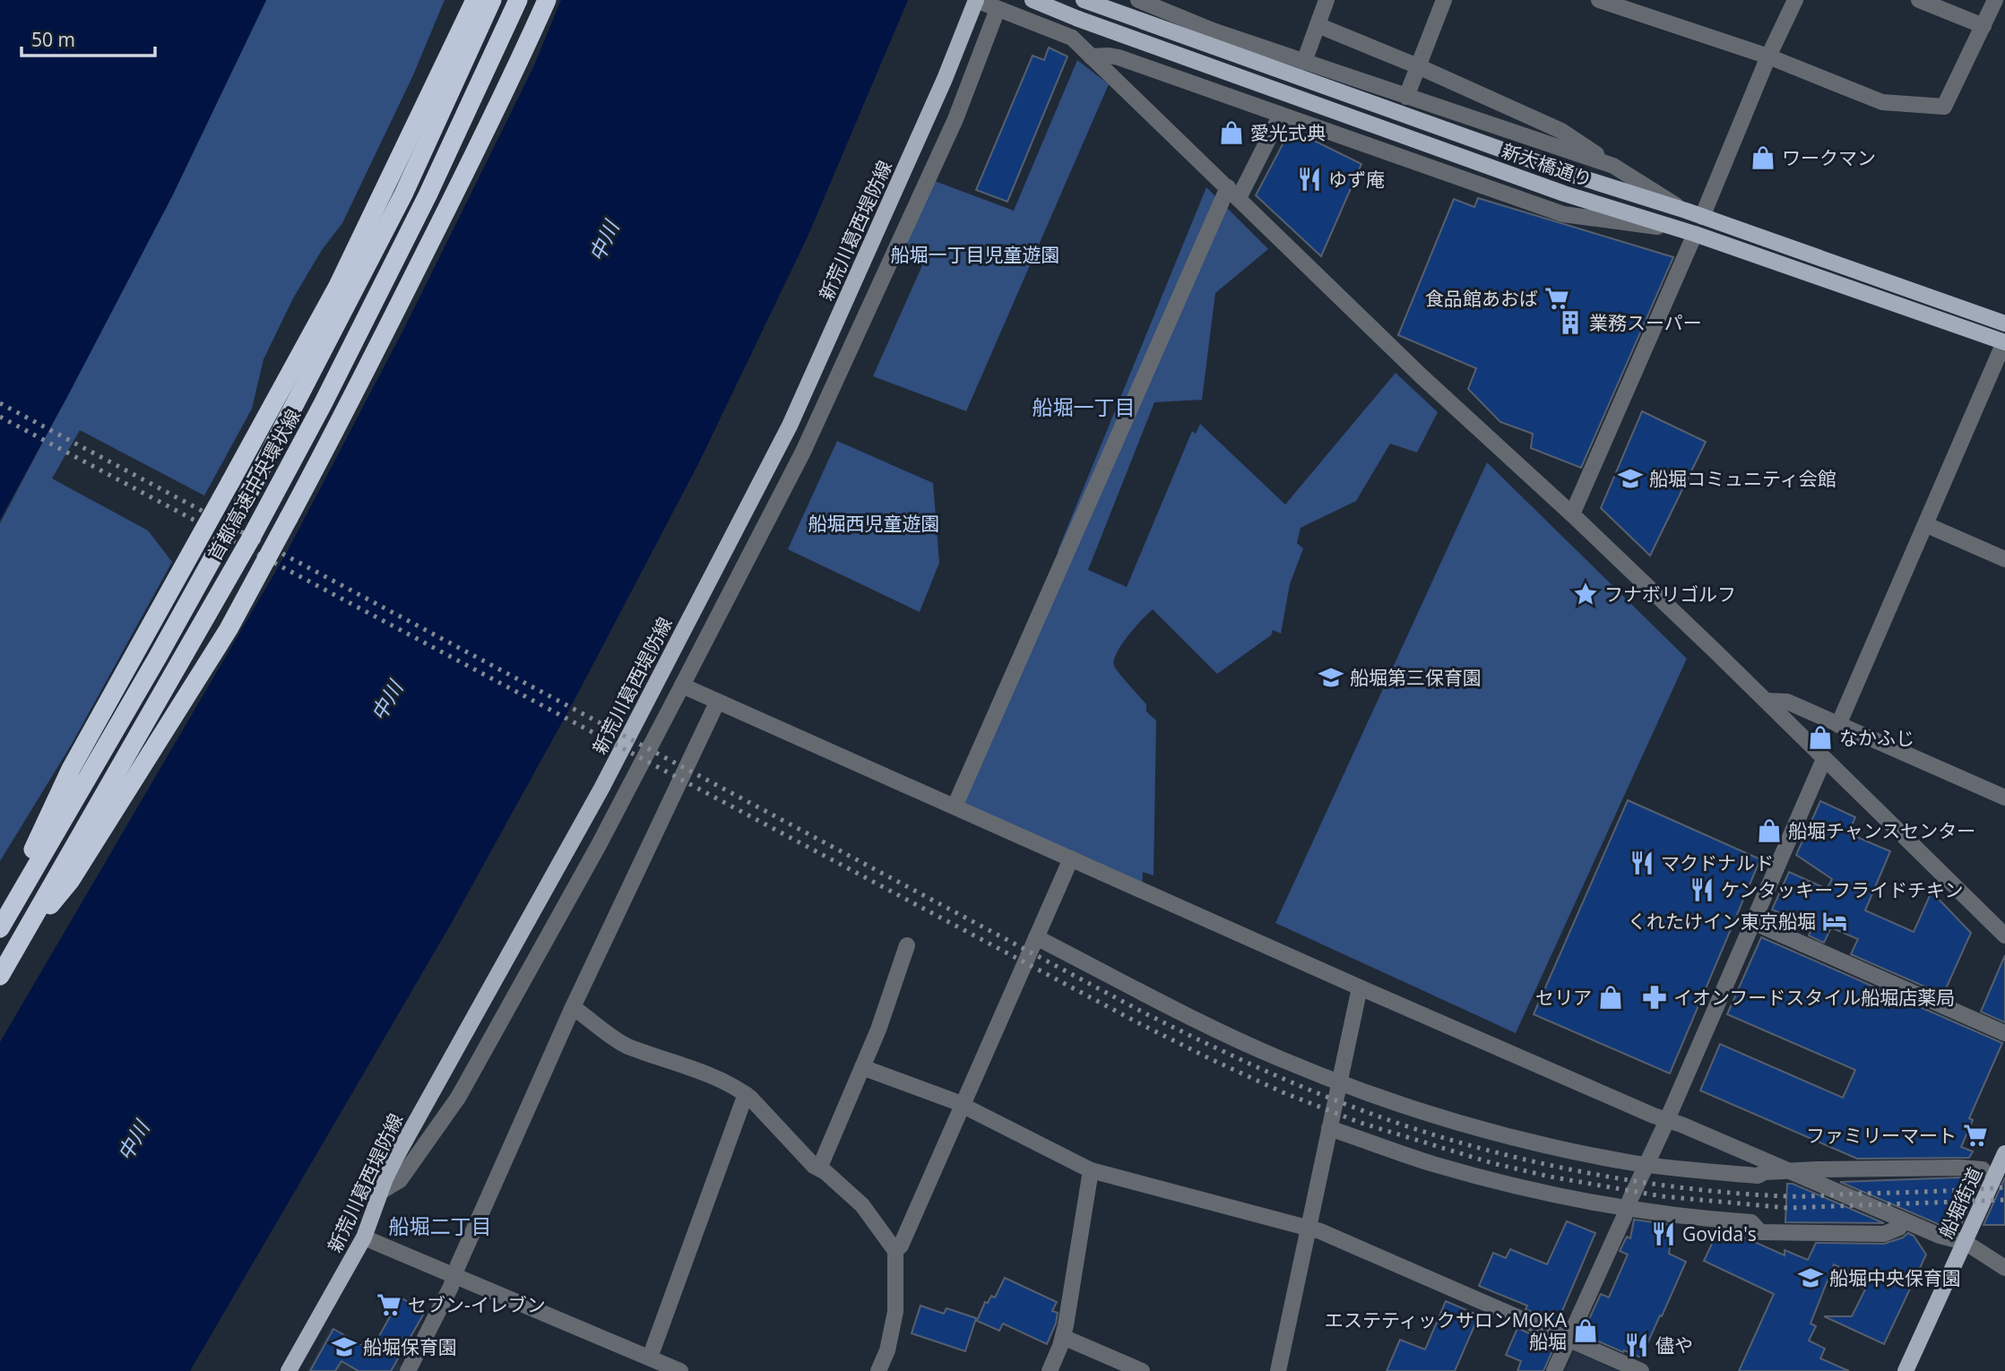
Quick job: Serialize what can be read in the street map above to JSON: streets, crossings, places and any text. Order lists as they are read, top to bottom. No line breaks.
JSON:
{"streets":{"highway":["首都高速中央環状線"],"main road":["新大橋通り","新荒川葛西堤防線","船堀街道"]},"districts":["船堀一丁目","船堀二丁目"],"water":["中川"],"parks":["船堀一丁目児童遊園","船堀西児童遊園"],"places":{"shop":["愛光式典","ワークマン","なかふじ","船堀チャンスセンター","セリア","エステティックサロンMOKA 船堀"],"restaurant":["ゆず庵","マクドナルド","ケンタッキーフライドチキン","Govida's","儘や"],"supermarket":["食品館あおば","ファミリーマート","セブン-イレブン"],"building":["業務スーパー"],"school or university":["船堀コミュニティ会館","船堀第三保育園","船堀中央保育園","船堀保育園"],"place":["フナボリゴルフ"],"hotel":["くれたけイン東京船堀"],"pharmacy":["イオンフードスタイル船堀店薬局"]},"scale_bar":"50 m"}
